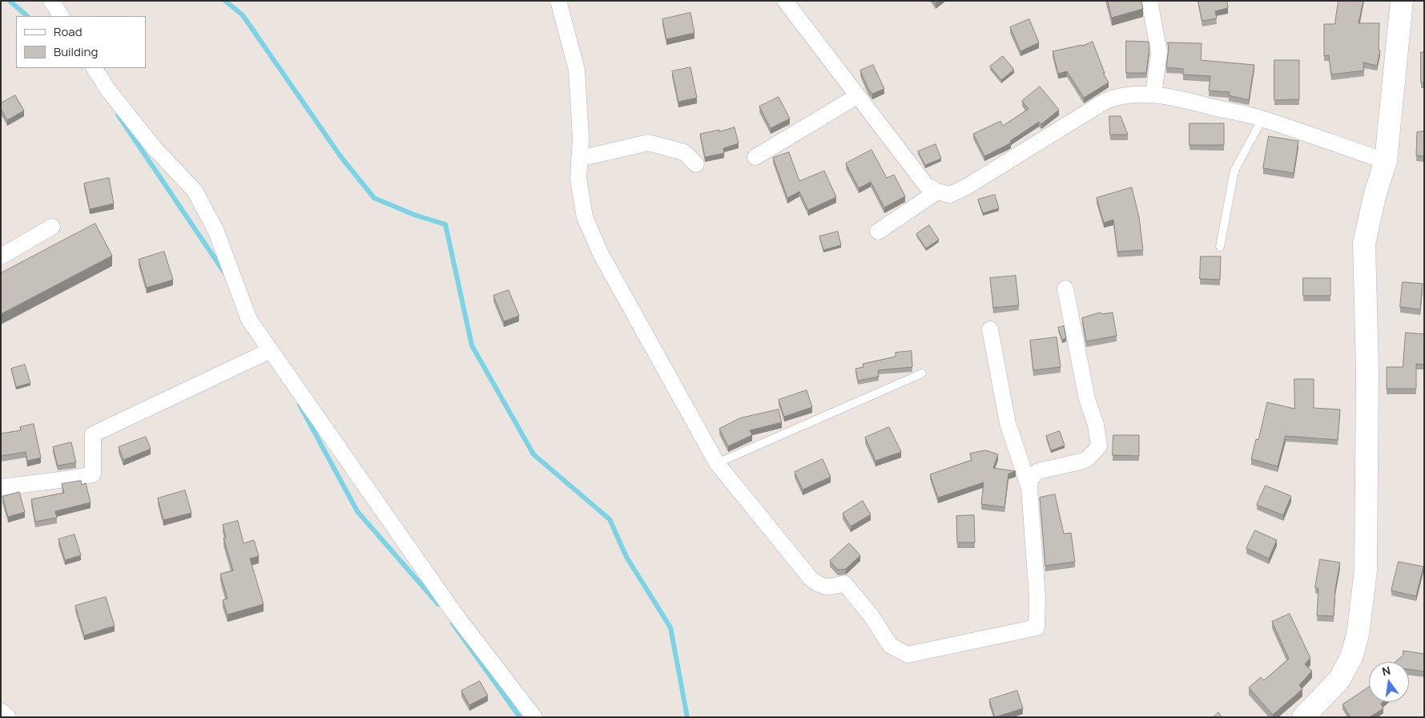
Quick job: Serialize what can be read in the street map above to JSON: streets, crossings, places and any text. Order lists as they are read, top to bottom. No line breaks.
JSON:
{"legend":["Road","Building"],"north":"top"}
